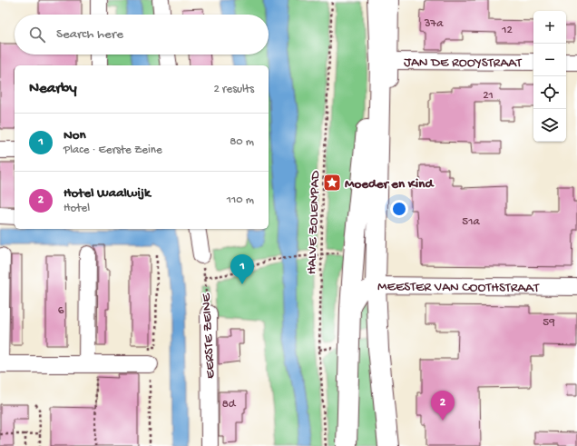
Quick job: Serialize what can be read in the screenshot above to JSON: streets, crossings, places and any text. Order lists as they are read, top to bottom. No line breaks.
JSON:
{"streets":{"street":["JAN DE ROOYSTRAAT","MEESTER VAN COOTHSTRAAT","EERSTE ZEINE"],"path":["HALVE ZOLENPAD"]},"places":{"place":["Moeder en Kind"]},"house_numbers":["37a","12","21","51a","6","59","8d"],"page":{"map_buttons":["+","−"],"search":"Search here","heading":["Nearby","2 results"],"list":[{"mark":"1","name":"Non","note":"Place · Eerste Zeine","value":"80 m"},{"mark":"2","name":"Hotel Waalwijk","note":"Hotel","value":"110 m"}],"pins":["1","2"]}}
